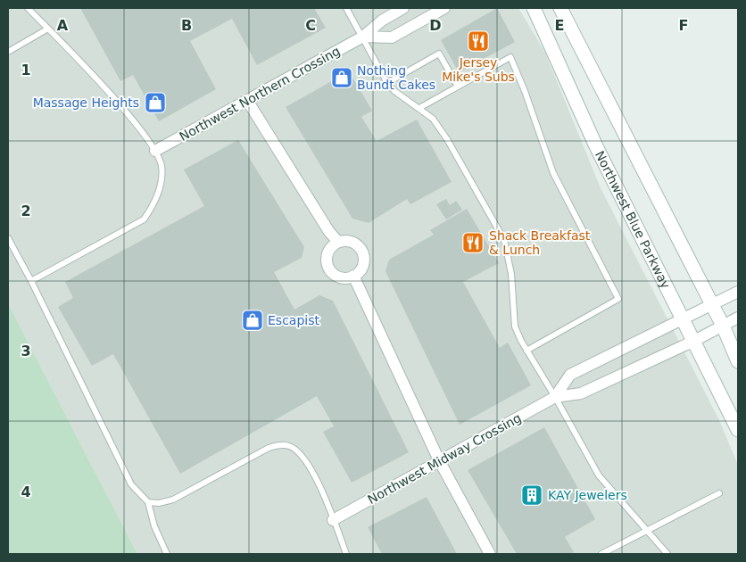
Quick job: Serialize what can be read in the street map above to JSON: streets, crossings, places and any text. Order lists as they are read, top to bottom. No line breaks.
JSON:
{"streets":{"street":["Northwest Northern Crossing","Northwest Blue Parkway","Northwest Midway Crossing"]},"crossings":[["Northwest Blue Parkway","Northwest Midway Crossing"]],"places":{"restaurant":["Jersey Mike's Subs","Shack Breakfast & Lunch"],"shop":["Nothing Bundt Cakes","Massage Heights","Escapist"],"building":["KAY Jewelers"]},"grid":{"columns":["A","B","C","D","E","F"],"rows":["1","2","3","4"]}}
